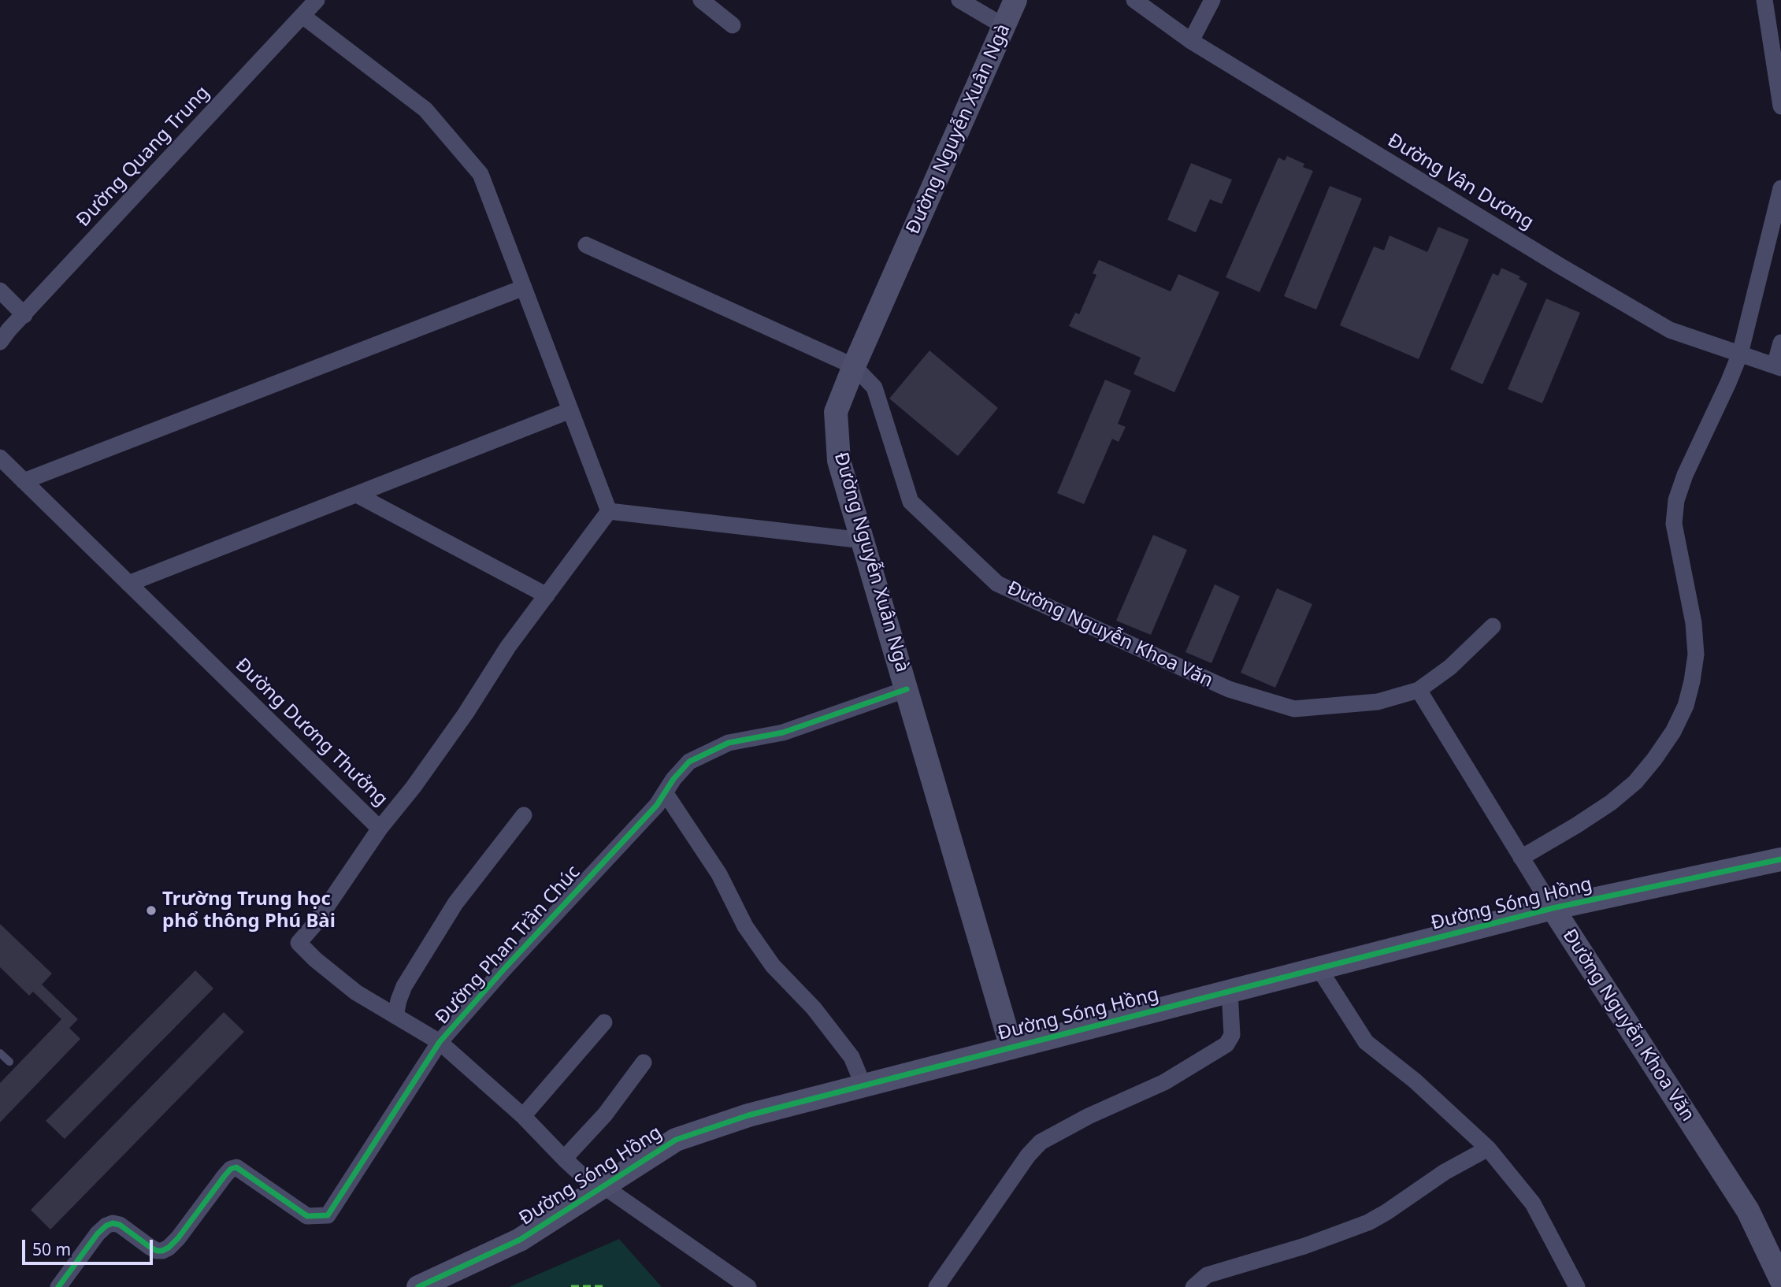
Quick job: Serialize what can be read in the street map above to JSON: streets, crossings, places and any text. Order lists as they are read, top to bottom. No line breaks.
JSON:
{"streets":{"street":["Đường Nguyễn Xuân Ngà","Đường Quang Trung","Đường Vân Dương","Đường Nguyễn Khoa Văn","Đường Dương Thưởng","Đường Sóng Hồng","Đường Phan Trần Chúc"]},"crossings":[["Đường Nguyễn Xuân Ngà","Đường Nguyễn Khoa Văn"],["Đường Nguyễn Xuân Ngà","Đường Sóng Hồng"],["Đường Nguyễn Xuân Ngà","Đường Phan Trần Chúc"],["Đường Nguyễn Khoa Văn","Đường Sóng Hồng"],["Đường Dương Thưởng","Đường Sóng Hồng"],["Đường Dương Thưởng","Đường Phan Trần Chúc"]],"places":["Trường Trung học phổ thông Phú Bài"],"scale_bar":"50 m"}
